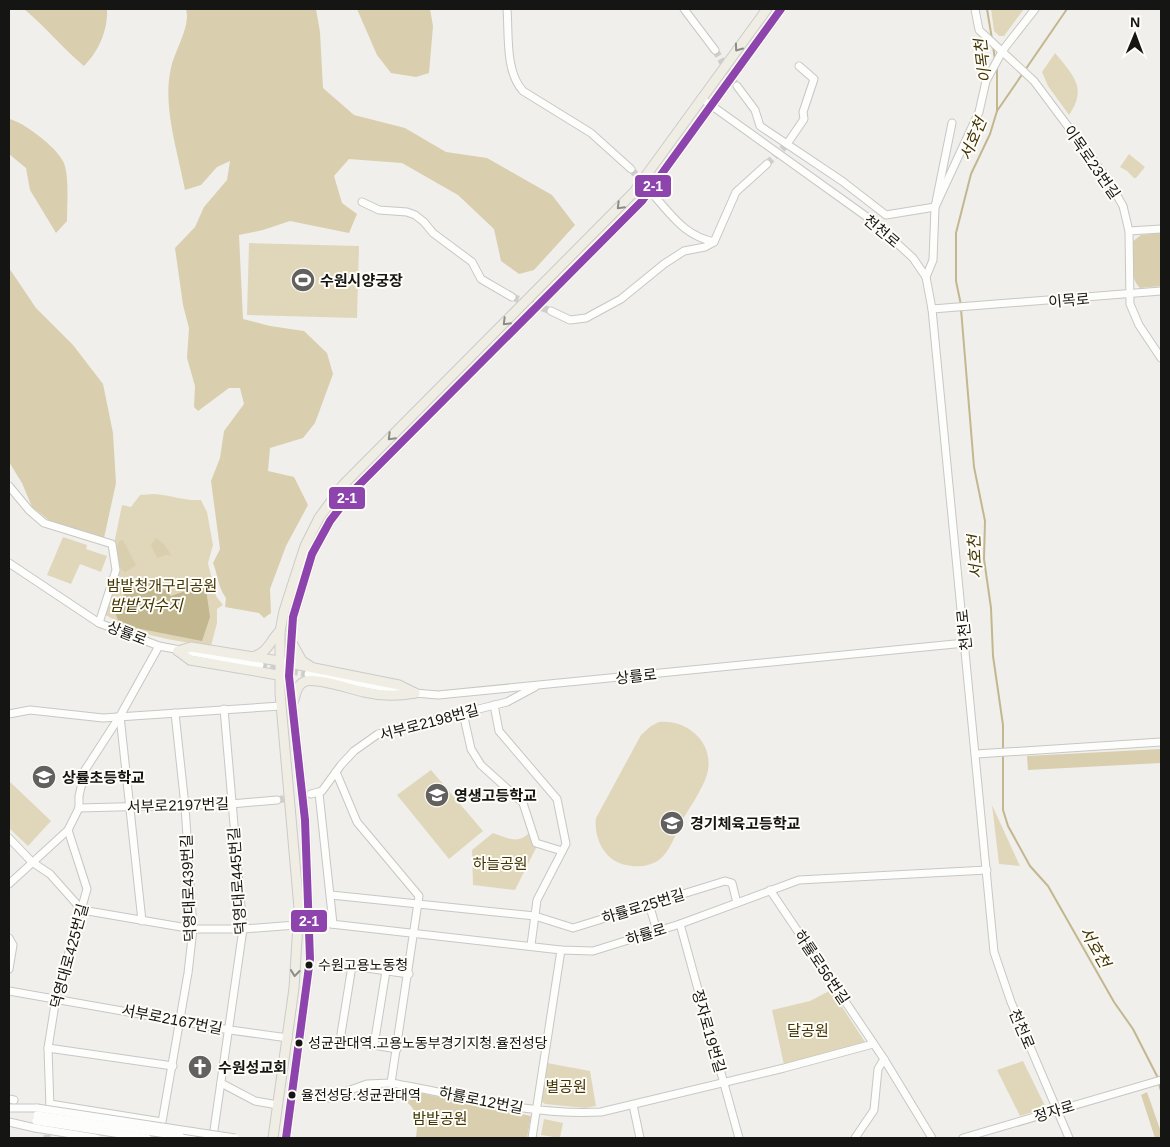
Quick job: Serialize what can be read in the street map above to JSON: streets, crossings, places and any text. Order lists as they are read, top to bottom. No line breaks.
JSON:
{"streets":{"street":["이목로23번길","천천로","이목로","상률로","서부로2198번길","서부로2197번길","덕영대로445번길","덕영대로439번길","하률로25번길","하률로","덕영대로425번길","하률로56번길","서부로2167번길","정자로19번길","하률로12번길","정자로"]},"crossings":[["이목로23번길","이목로"],["천천로","이목로"],["천천로","상률로"],["천천로","하률로"],["천천로","정자로"],["상률로","서부로2198번길"],["서부로2197번길","덕영대로445번길"],["서부로2197번길","덕영대로439번길"],["덕영대로445번길","하률로"],["덕영대로445번길","서부로2167번길"],["덕영대로439번길","하률로"],["덕영대로439번길","덕영대로425번길"],["덕영대로439번길","서부로2167번길"],["하률로25번길","하률로"],["하률로","덕영대로425번길"],["하률로","하률로56번길"],["하률로","정자로19번길"],["덕영대로425번길","서부로2167번길"],["하률로56번길","하률로12번길"],["정자로19번길","하률로12번길"]],"water":["이목천","서호천","밤밭저수지"],"parks":["밤밭청개구리공원","하늘공원","달공원","별공원","밤밭공원"],"places":{"sports":["수원시양궁장"],"school or university":["상률초등학교","영생고등학교","경기체육고등학교"],"other":["수원고용노동청","성균관대역.고용노동부경기지청.율전성당","율전성당.성균관대역"],"church":["수원성교회"]},"lines":["transit line 2-1"],"north":"top"}
